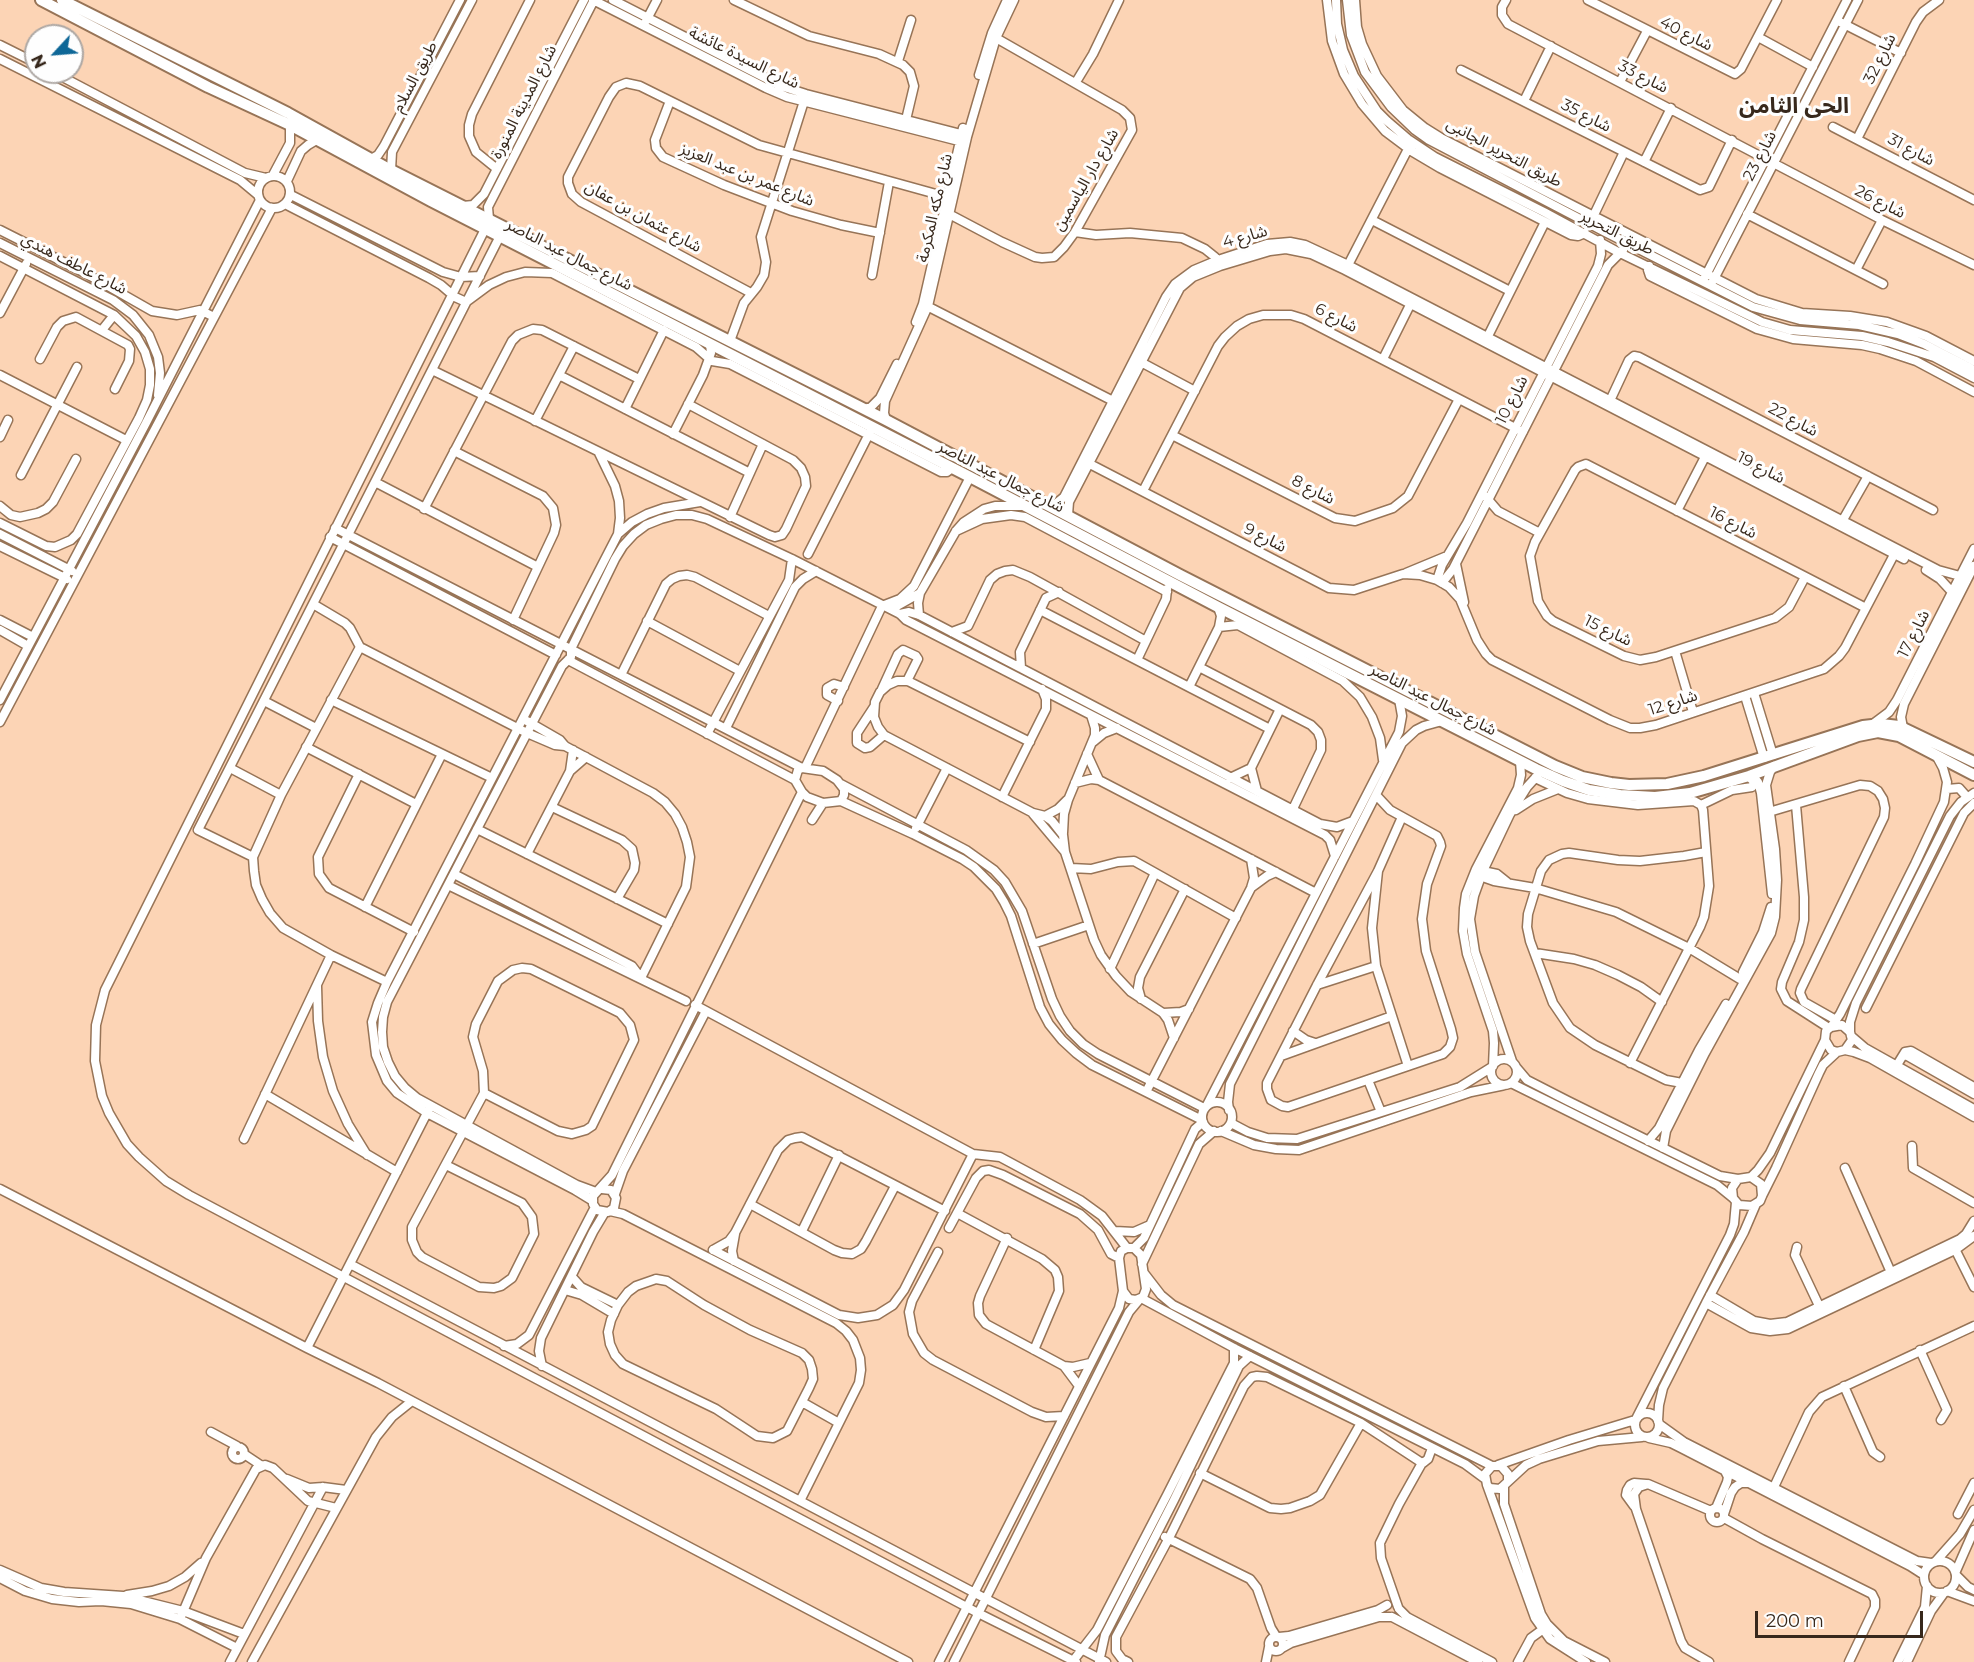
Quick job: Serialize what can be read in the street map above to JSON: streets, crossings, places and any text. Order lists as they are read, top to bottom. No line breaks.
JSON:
{"streets":{"main road":["شارع جمال عبد الناصر"],"street":["شارع 40","شارع السيدة عائشة","شارع 32","طريق السلام","شارع 33","شارع المدينة المنورة","شارع 35","شارع 31","طريق التحرير الجانبى","شارع 23","شارع عمر بن عبد العزيز","شارع دار الياسمين","شارع 26","شارع مكه المكرمة","شارع عثمان بن عفان","طريق التحرير","شارع 4","شارع عاطف هندي","شارع 6","شارع 10","شارع 22","شارع 19","شارع 8","شارع 16","شارع 9","شارع 15","شارع 17","شارع 12"]},"crossings":[["شارع السيدة عائشة","شارع المدينة المنورة"],["شارع السيدة عائشة","شارع مكه المكرمة"],["شارع 32","شارع 31"],["طريق السلام","شارع جمال عبد الناصر"],["شارع 33","شارع 35"],["شارع 33","شارع 23"],["شارع 33","شارع 26"],["شارع المدينة المنورة","شارع جمال عبد الناصر"],["طريق التحرير الجانبى","شارع 23"],["طريق التحرير الجانبى","طريق التحرير"],["شارع 23","شارع 26"],["شارع 23","طريق التحرير"],["شارع عمر بن عبد العزيز","شارع عثمان بن عفان"],["شارع دار الياسمين","شارع مكه المكرمة"],["شارع مكه المكرمة","شارع عثمان بن عفان"],["شارع مكه المكرمة","شارع جمال عبد الناصر"],["طريق التحرير","شارع 10"],["شارع 4","شارع جمال عبد الناصر"],["شارع 4","شارع 10"],["شارع 4","شارع 19"],["شارع 4","شارع 9"],["شارع جمال عبد الناصر","شارع 17"],["شارع 6","شارع 10"],["شارع 6","شارع 8"],["شارع 6","شارع 9"],["شارع 10","شارع 19"],["شارع 10","شارع 9"],["شارع 10","شارع 12"],["شارع 22","شارع 19"],["شارع 19","شارع 17"],["شارع 19","شارع 12"],["شارع 16","شارع 15"],["شارع 16","شارع 12"],["شارع 9","شارع 12"]],"districts":["الحى الثامن"],"scale_bar":"200 m","north":"bottom left"}
